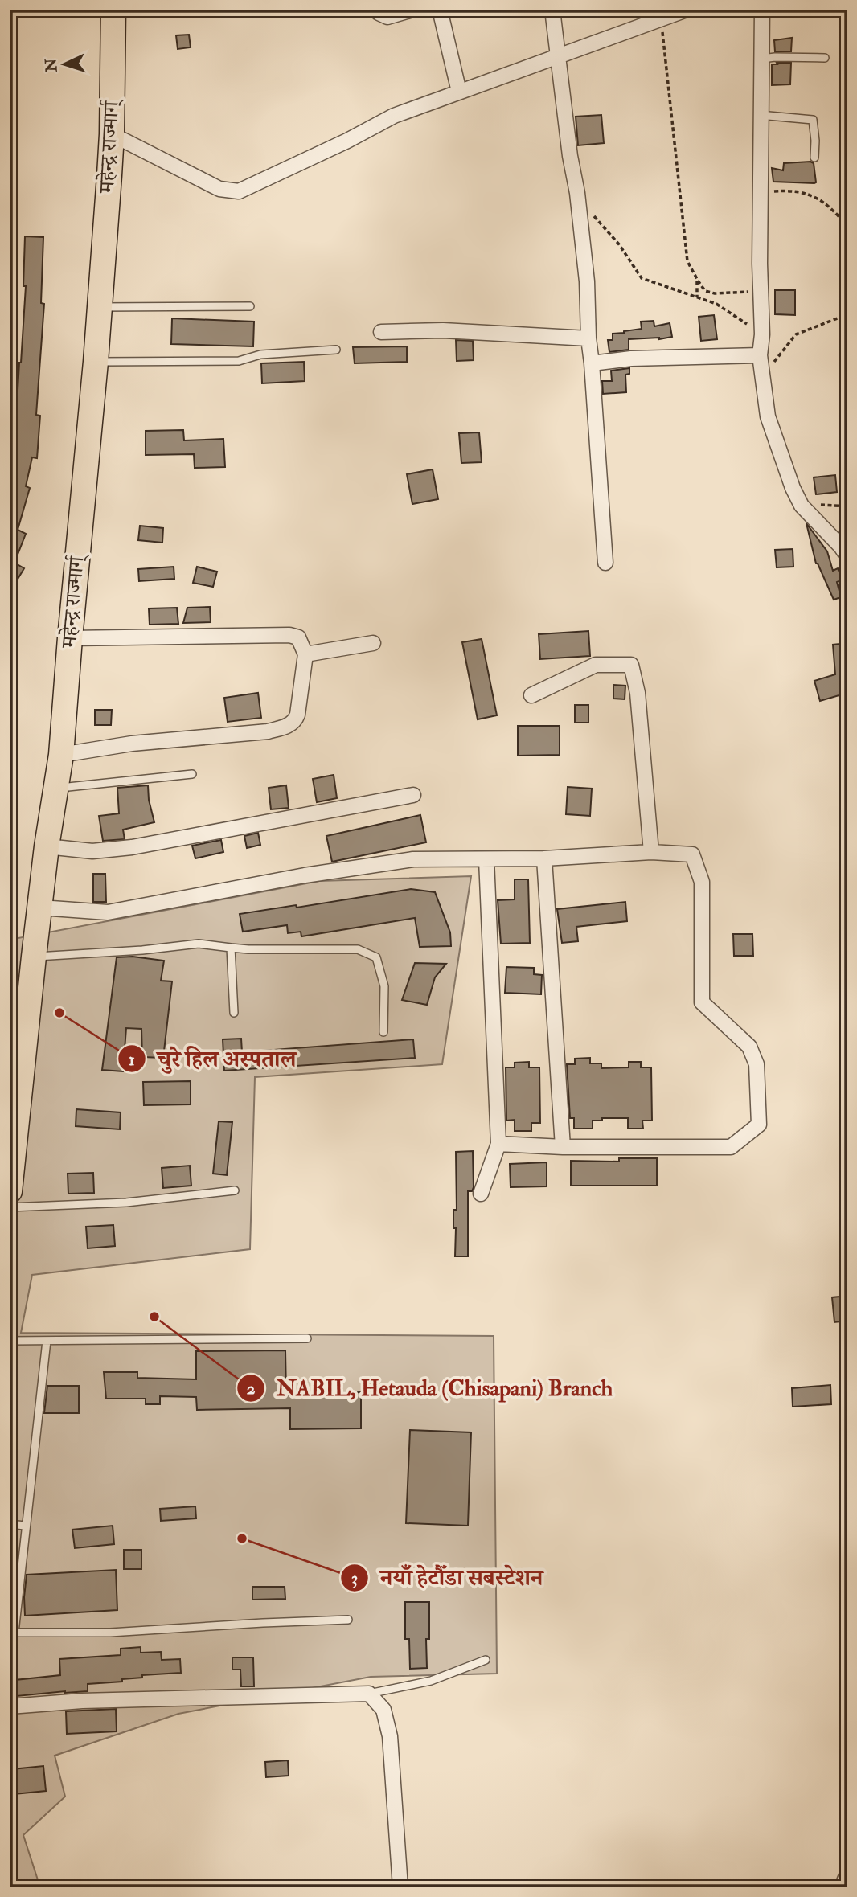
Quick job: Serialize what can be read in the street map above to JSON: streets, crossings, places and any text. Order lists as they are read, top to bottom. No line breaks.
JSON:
{"streets":{"highway":["महेन्द्र राज्मार्ग्"]},"places":["चुरे हिल अस्पताल","NABIL, Hetauda (Chisapani) Branch","नयाँ हेटौँडा सबस्टेशन"],"north":"left"}
